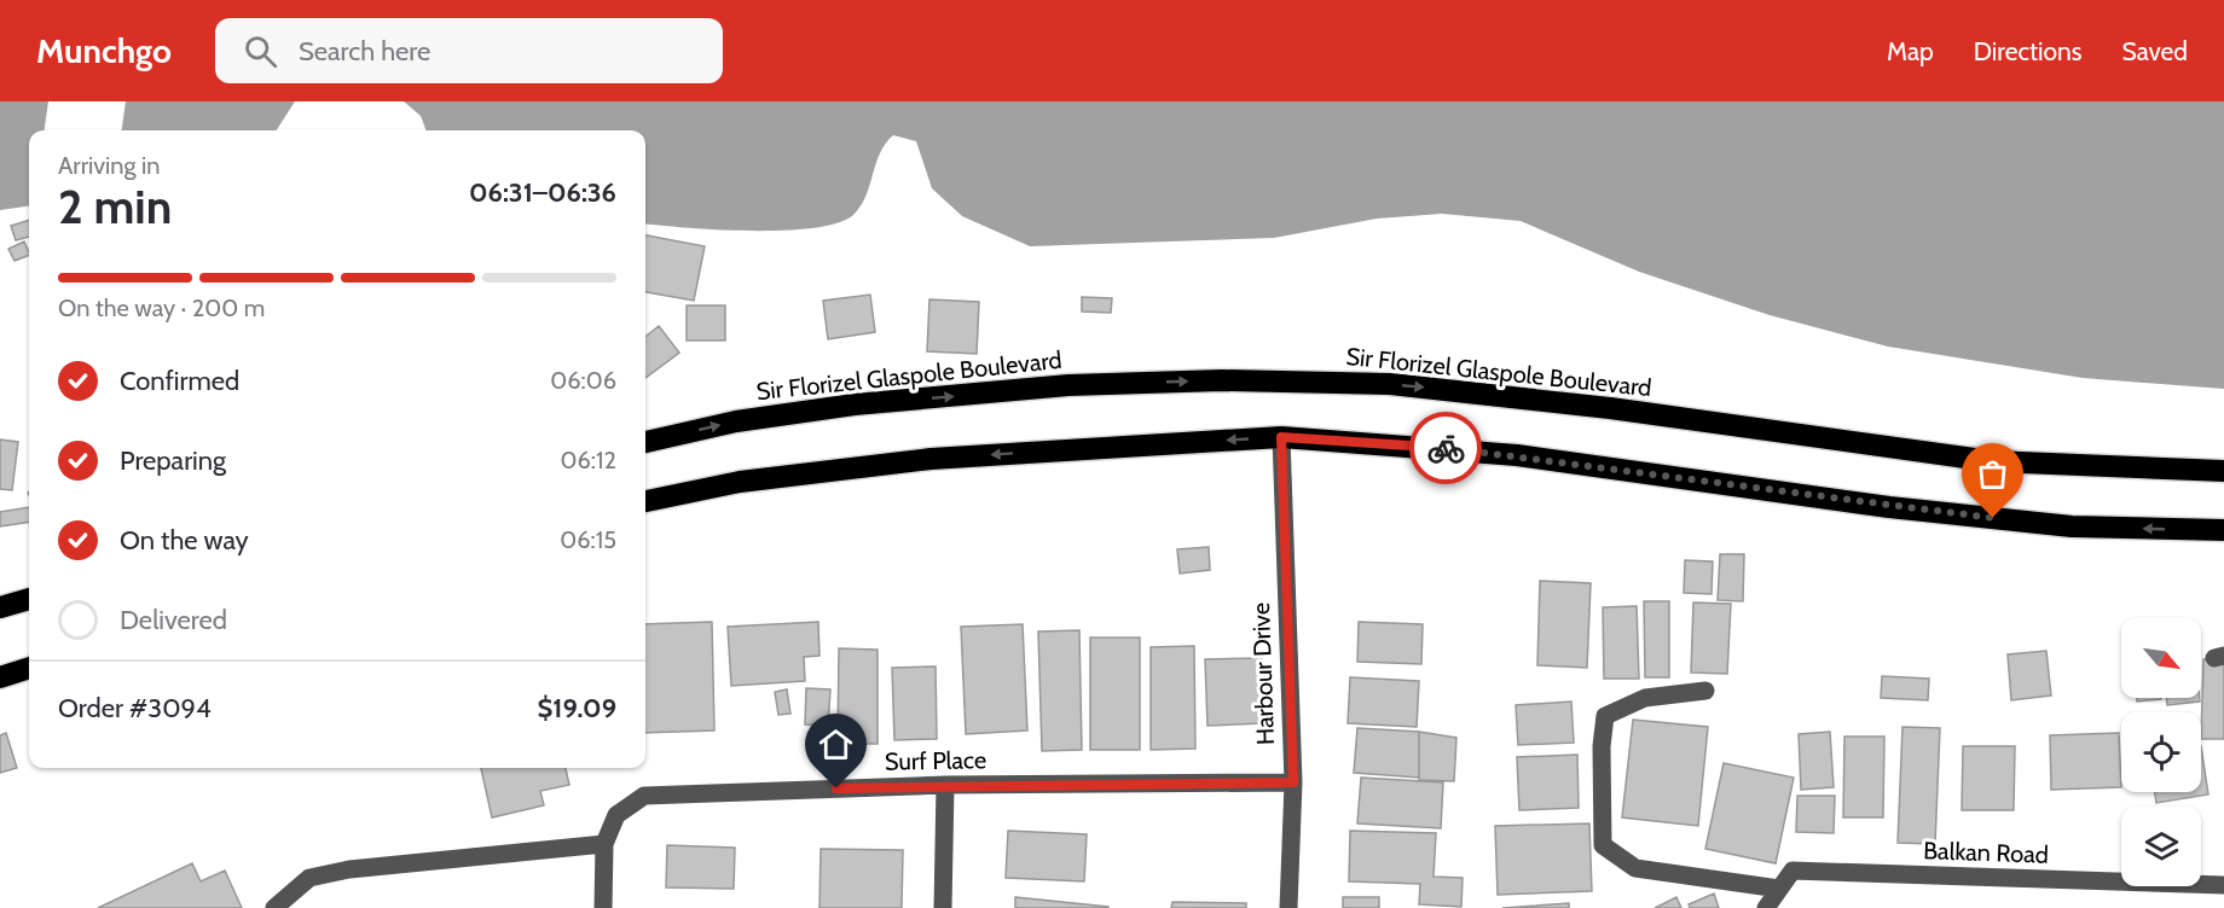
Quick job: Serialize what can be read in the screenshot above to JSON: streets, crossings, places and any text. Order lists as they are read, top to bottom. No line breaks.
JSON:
{"streets":{"highway":["Sir Florizel Glaspole Boulevard"],"street":["Harbour Drive","Surf Place","Balkan Road"]},"crossings":[["Harbour Drive","Surf Place"]],"north":"bottom right","page":{"header":"Munchgo","search":"Search here","nav":["Map","Directions","Saved"],"heading":["2 min","Arriving in","06:31–06:36"],"panel":["Order #3094","$19.09"],"bar":"On the way · 200 m","list":[["Confirmed","06:06"],["Preparing","06:12"],["On the way","06:15"],"Delivered"]}}
